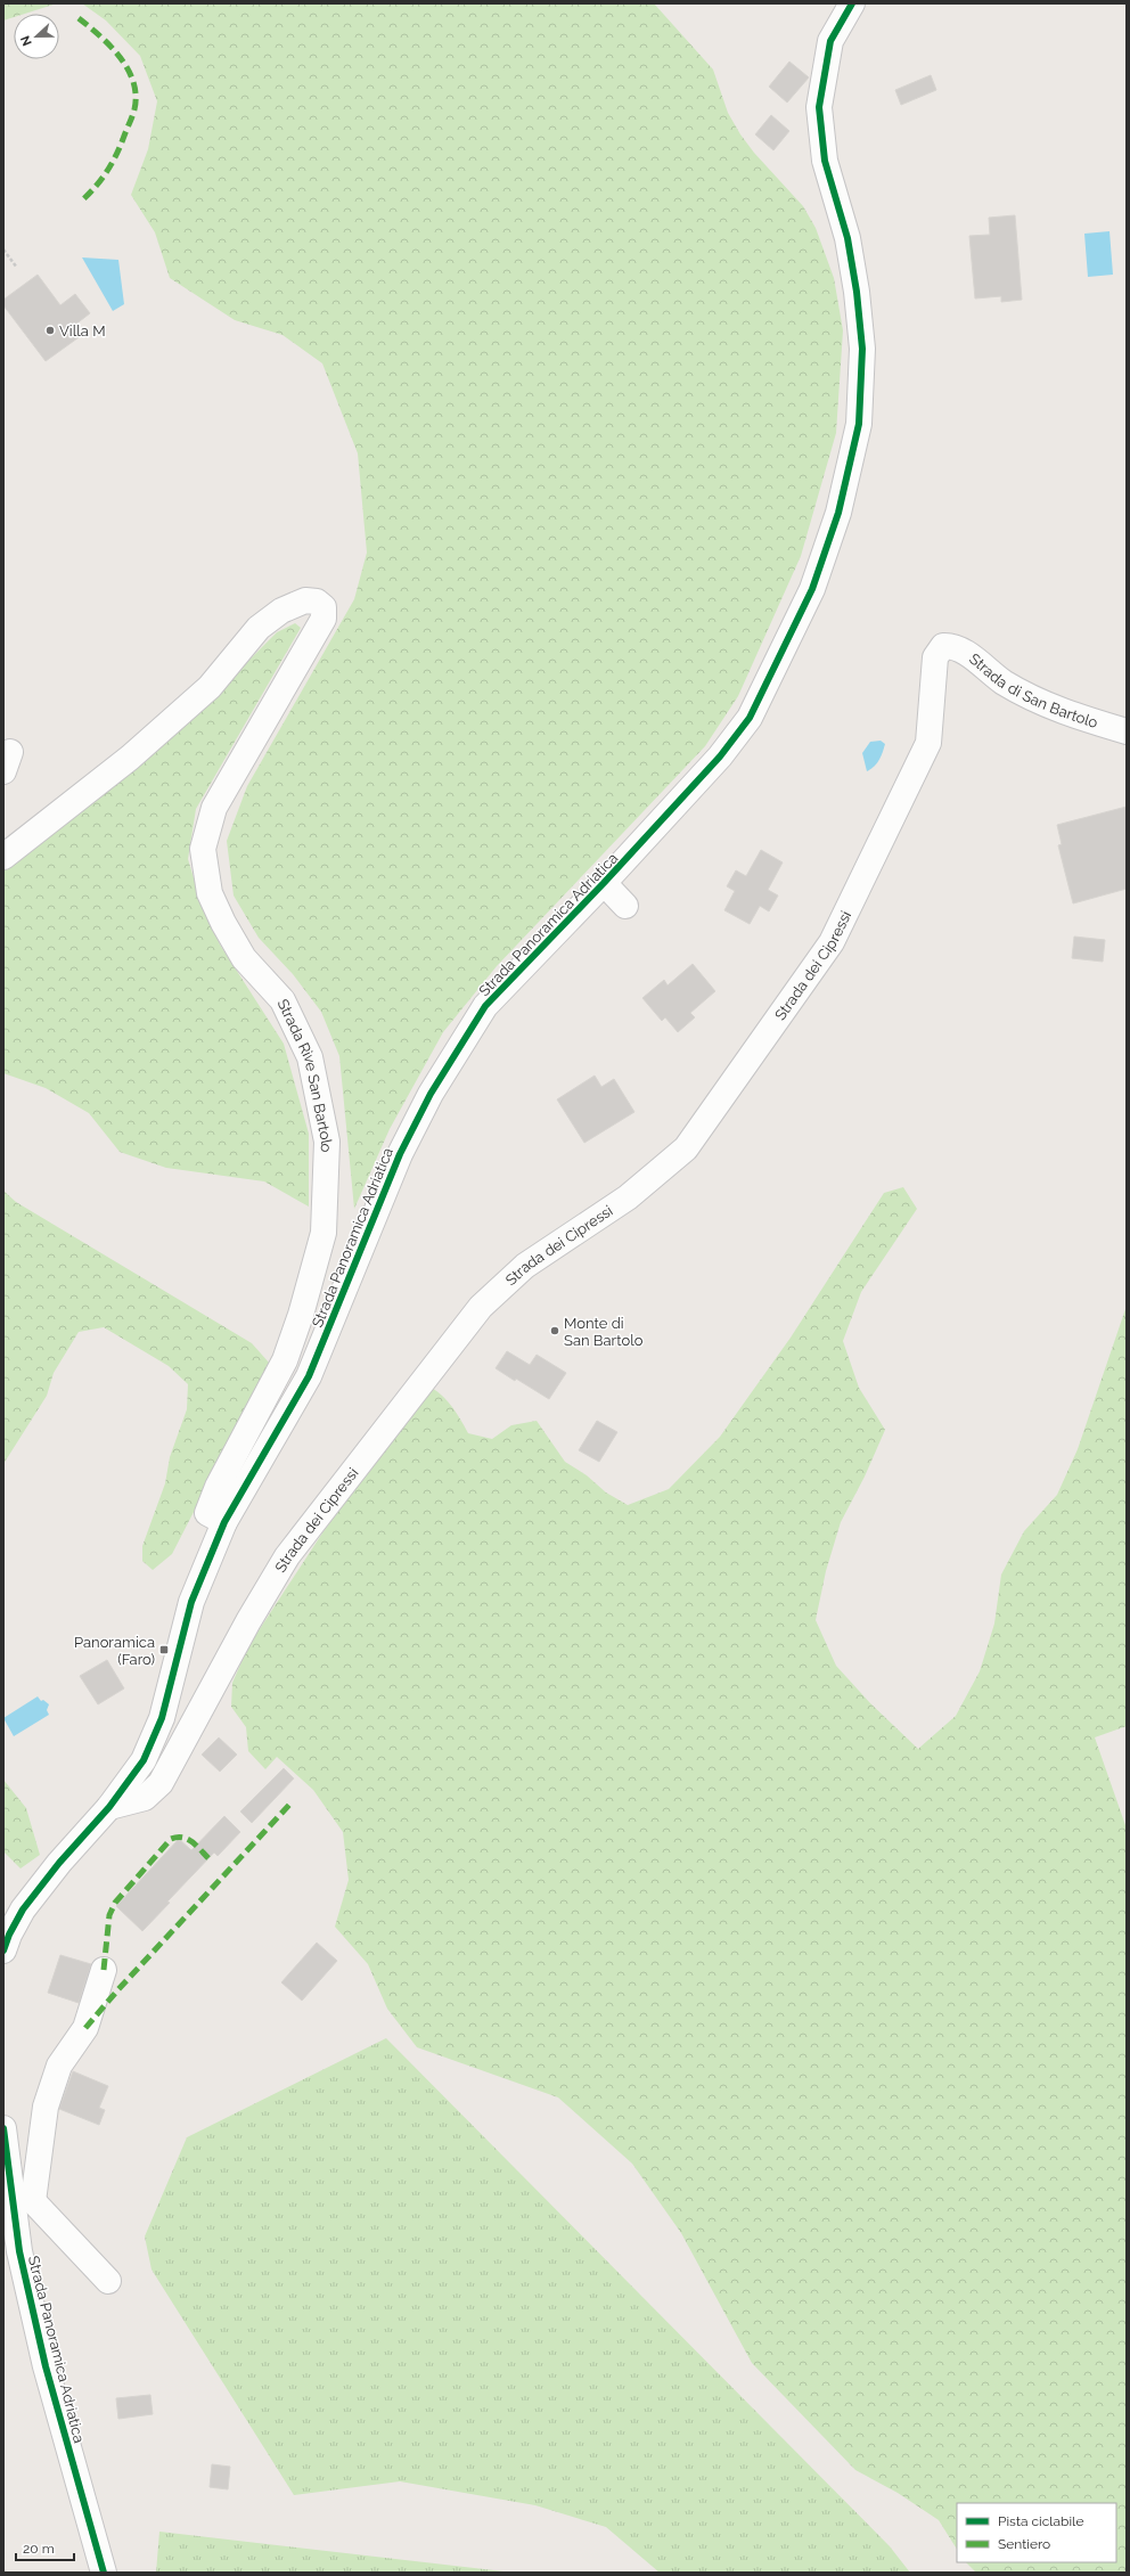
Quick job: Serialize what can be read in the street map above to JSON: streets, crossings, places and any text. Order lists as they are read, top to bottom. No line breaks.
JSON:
{"streets":{"street":["Strada di San Bartolo","Strada Panoramica Adriatica","Strada dei Cipressi","Strada Rive San Bartolo"]},"crossings":[["Strada di San Bartolo","Strada dei Cipressi"],["Strada Panoramica Adriatica","Strada dei Cipressi"],["Strada Panoramica Adriatica","Strada Rive San Bartolo"]],"places":{"other":["Villa M","Monte di San Bartolo"],"transit":["Panoramica (Faro)"]},"legend":["Pista ciclabile","Sentiero"],"scale_bar":"20 m","north":"left"}
